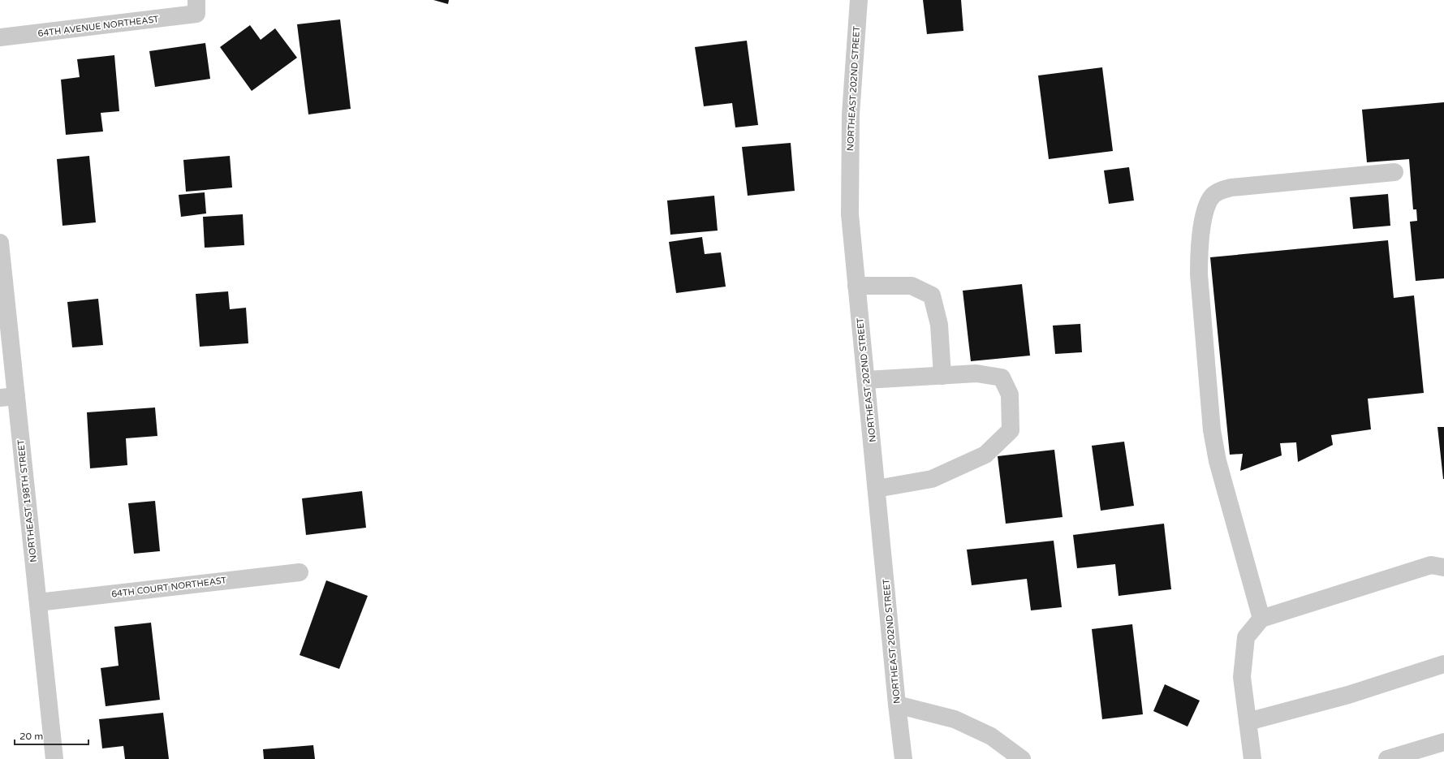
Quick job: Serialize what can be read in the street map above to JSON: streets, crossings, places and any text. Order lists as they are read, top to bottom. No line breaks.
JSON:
{"streets":{"street":["64TH AVENUE NORTHEAST","NORTHEAST 202ND STREET","NORTHEAST 198TH STREET","64TH COURT NORTHEAST"]},"crossings":[["NORTHEAST 198TH STREET","64TH COURT NORTHEAST"]],"scale_bar":"20 m"}
